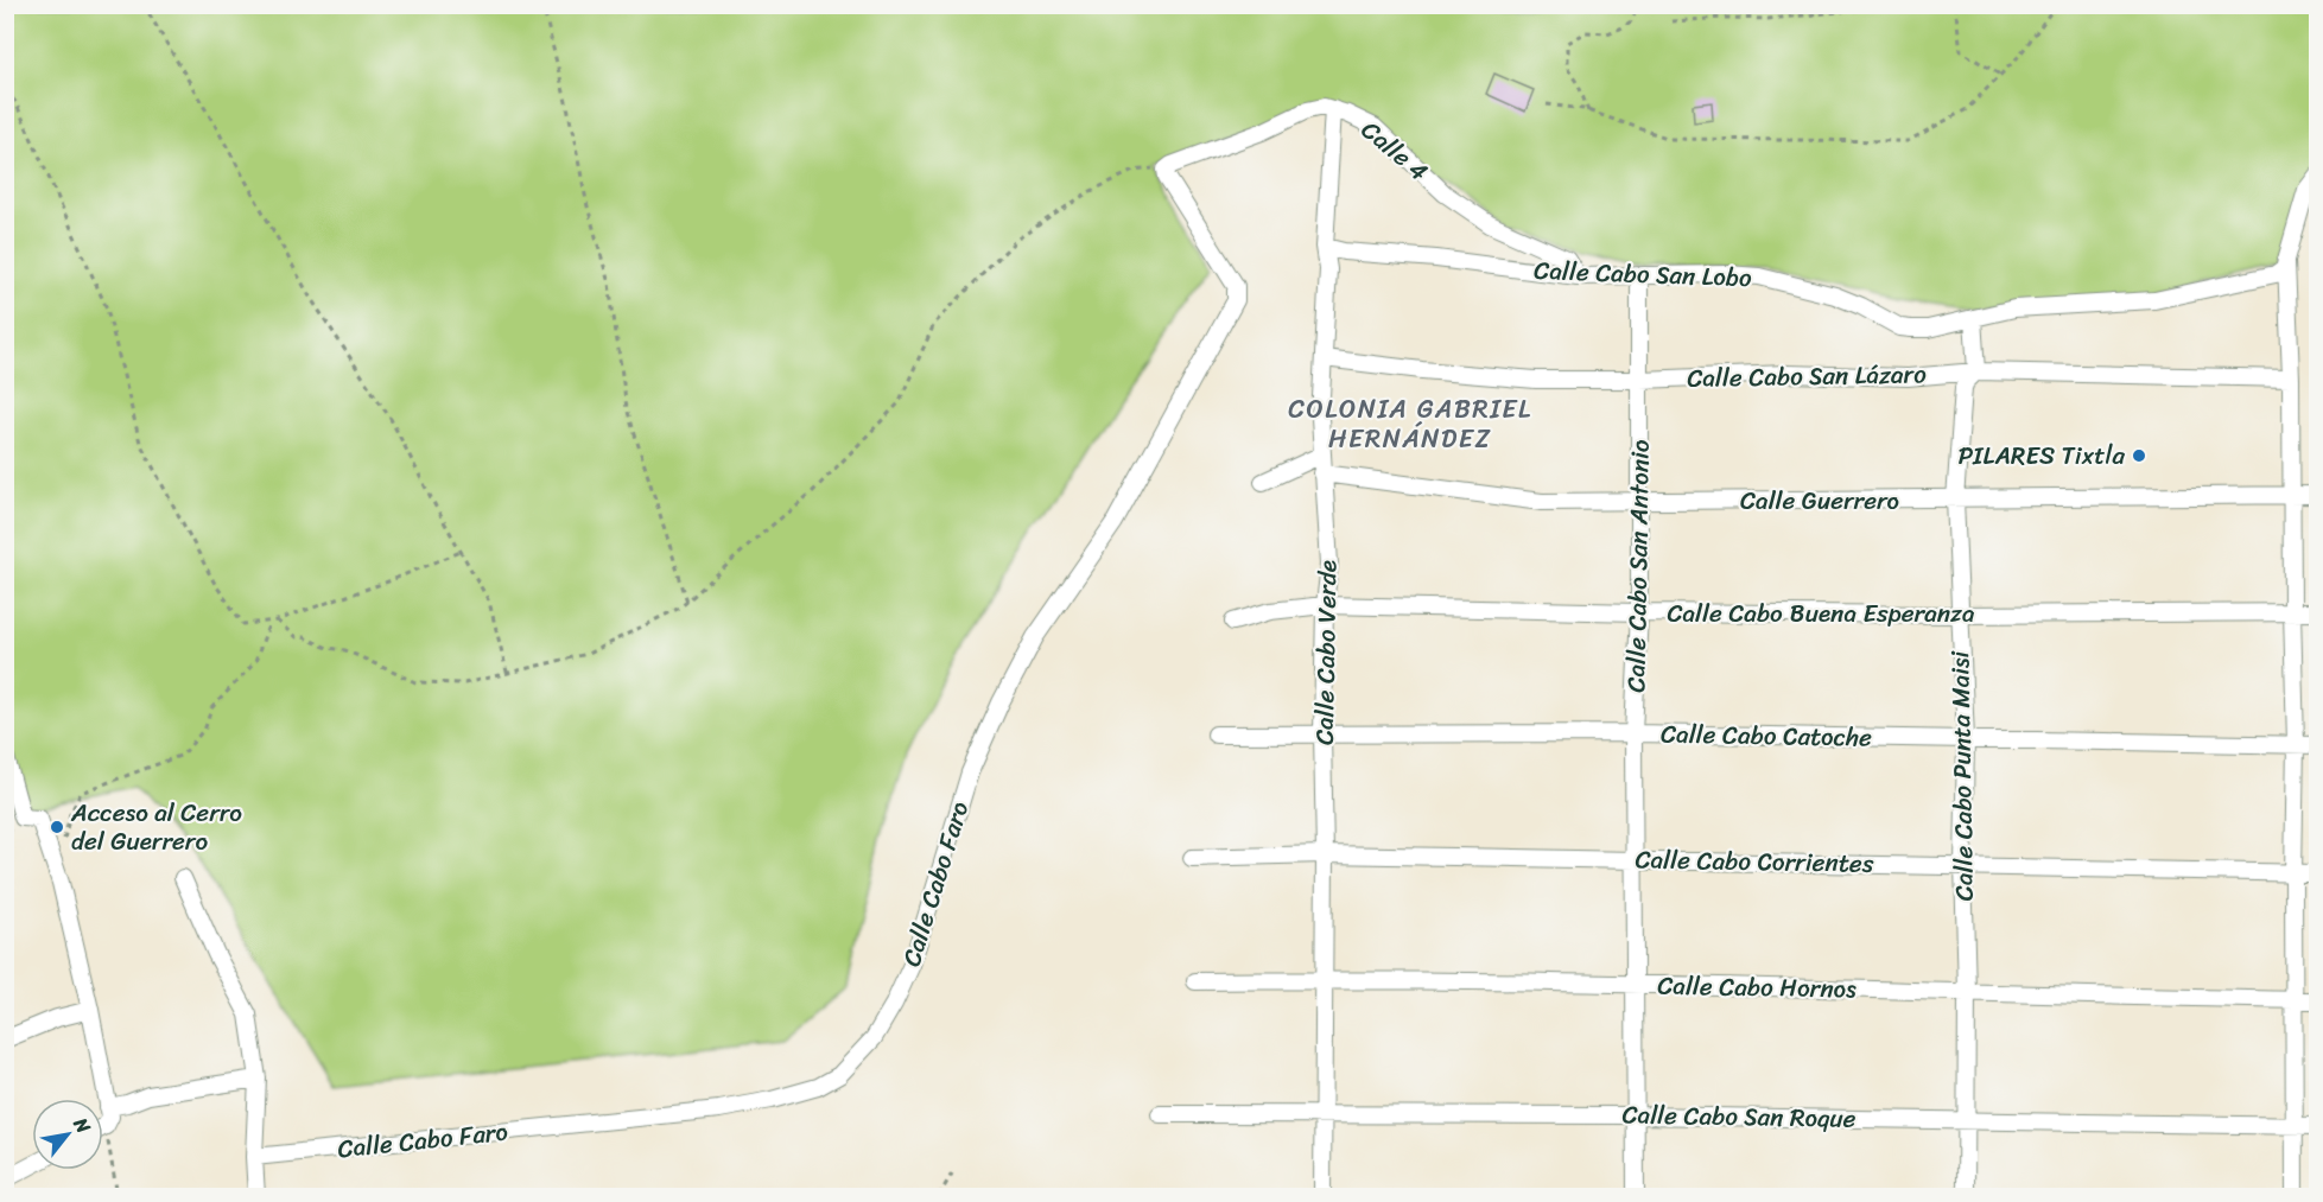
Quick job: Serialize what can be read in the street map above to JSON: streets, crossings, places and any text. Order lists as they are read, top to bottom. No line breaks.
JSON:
{"streets":{"street":["Calle 4","Calle Cabo San Lobo","Calle Cabo San Lázaro","Calle Guerrero","Calle Cabo San Antonio","Calle Cabo Buena Esperanza","Calle Cabo Verde","Calle Cabo Catoche","Calle Cabo Punta Maisi","Calle Cabo Corrientes","Calle Cabo Faro","Calle Cabo Hornos","Calle Cabo San Roque"]},"crossings":[["Calle 4","Calle Cabo San Lobo"],["Calle 4","Calle Cabo Verde"],["Calle 4","Calle Cabo Faro"],["Calle Cabo San Lobo","Calle Cabo San Antonio"],["Calle Cabo San Lobo","Calle Cabo Verde"],["Calle Cabo San Lobo","Calle Cabo Punta Maisi"],["Calle Cabo San Lázaro","Calle Cabo San Antonio"],["Calle Cabo San Lázaro","Calle Cabo Verde"],["Calle Cabo San Lázaro","Calle Cabo Punta Maisi"],["Calle Guerrero","Calle Cabo San Antonio"],["Calle Guerrero","Calle Cabo Verde"],["Calle Guerrero","Calle Cabo Punta Maisi"],["Calle Cabo San Antonio","Calle Cabo Buena Esperanza"],["Calle Cabo San Antonio","Calle Cabo Catoche"],["Calle Cabo San Antonio","Calle Cabo Corrientes"],["Calle Cabo San Antonio","Calle Cabo Hornos"],["Calle Cabo San Antonio","Calle Cabo San Roque"],["Calle Cabo Buena Esperanza","Calle Cabo Verde"],["Calle Cabo Buena Esperanza","Calle Cabo Punta Maisi"],["Calle Cabo Verde","Calle Cabo Catoche"],["Calle Cabo Verde","Calle Cabo Corrientes"],["Calle Cabo Verde","Calle Cabo Hornos"],["Calle Cabo Verde","Calle Cabo San Roque"],["Calle Cabo Catoche","Calle Cabo Punta Maisi"],["Calle Cabo Punta Maisi","Calle Cabo Corrientes"],["Calle Cabo Punta Maisi","Calle Cabo Hornos"],["Calle Cabo Punta Maisi","Calle Cabo San Roque"]],"districts":["COLONIA GABRIEL HERNÁNDEZ"],"places":["PILARES Tixtla","Acceso al Cerro del Guerrero"],"north":"top right"}
